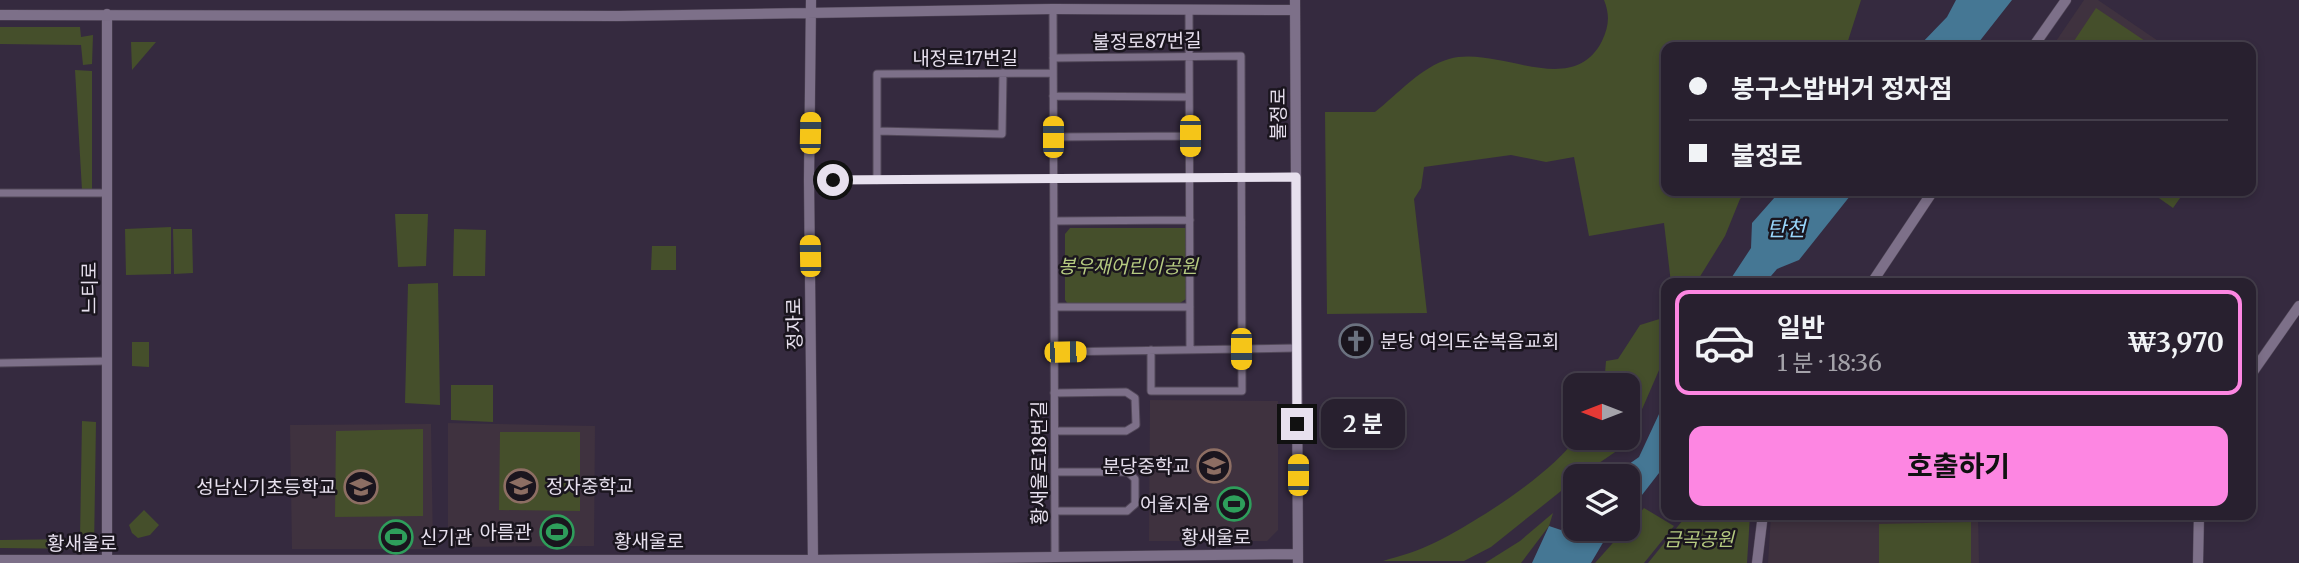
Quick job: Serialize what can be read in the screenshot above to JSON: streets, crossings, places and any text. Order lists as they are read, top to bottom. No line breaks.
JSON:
{"streets":{"street":["불정로87번길","내정로17번길","불정로","느티로","정자로","황새울로18번길","황새울로"]},"crossings":[["불정로","황새울로"],["느티로","황새울로"],["정자로","황새울로"],["황새울로18번길","황새울로"]],"water":["탄천"],"parks":["봉우재어린이공원","금곡공원"],"places":{"church":["분당 여의도순복음교회"],"school or university":["분당중학교","정자중학교","성남신기초등학교"],"sports":["어울지움","아름관","신기관"]},"north":"left","page":{"banner":["봉구스밥버거 정자점","불정로"],"list":[{"name":"일반","note":"1 분 · 18:36","value":"₩3,970"}],"bubble":"2 분","buttons":"호출하기"}}
